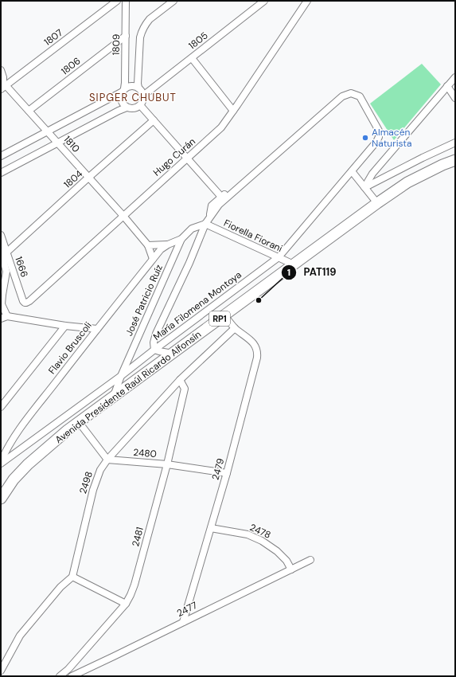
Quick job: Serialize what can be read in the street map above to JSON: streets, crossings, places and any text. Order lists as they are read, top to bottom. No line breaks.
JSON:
{"streets":{"main road":["RP1","Avenida Presidente Raúl Ricardo Alfonsín"],"street":["1807","1805","1809","1806","1810","Hugo Curán","1804","Fiorella Fiorani","1666","José Patricio Ruíz","María Filomena Montoya","Flavio Bruscoli","2480","2479","2498","2478","2481","2477"]},"crossings":[["1807","1810"],["1805","1809"],["1809","1806"],["1806","1810"],["1810","Hugo Curán"],["1810","1804"],["Hugo Curán","1666"],["1804","1666"],["Fiorella Fiorani","José Patricio Ruíz"],["Fiorella Fiorani","María Filomena Montoya"],["Fiorella Fiorani","Avenida Presidente Raúl Ricardo Alfonsín"],["José Patricio Ruíz","María Filomena Montoya"],["José Patricio Ruíz","Avenida Presidente Raúl Ricardo Alfonsín"],["María Filomena Montoya","Flavio Bruscoli"],["Avenida Presidente Raúl Ricardo Alfonsín","2479"],["2480","2479"],["2480","2498"],["2480","2481"],["2479","2498"],["2479","2478"],["2479","2477"],["2498","2481"],["2478","2477"]],"districts":["SIPGER CHUBUT"],"places":["Almacén Naturista","PAT119"]}
